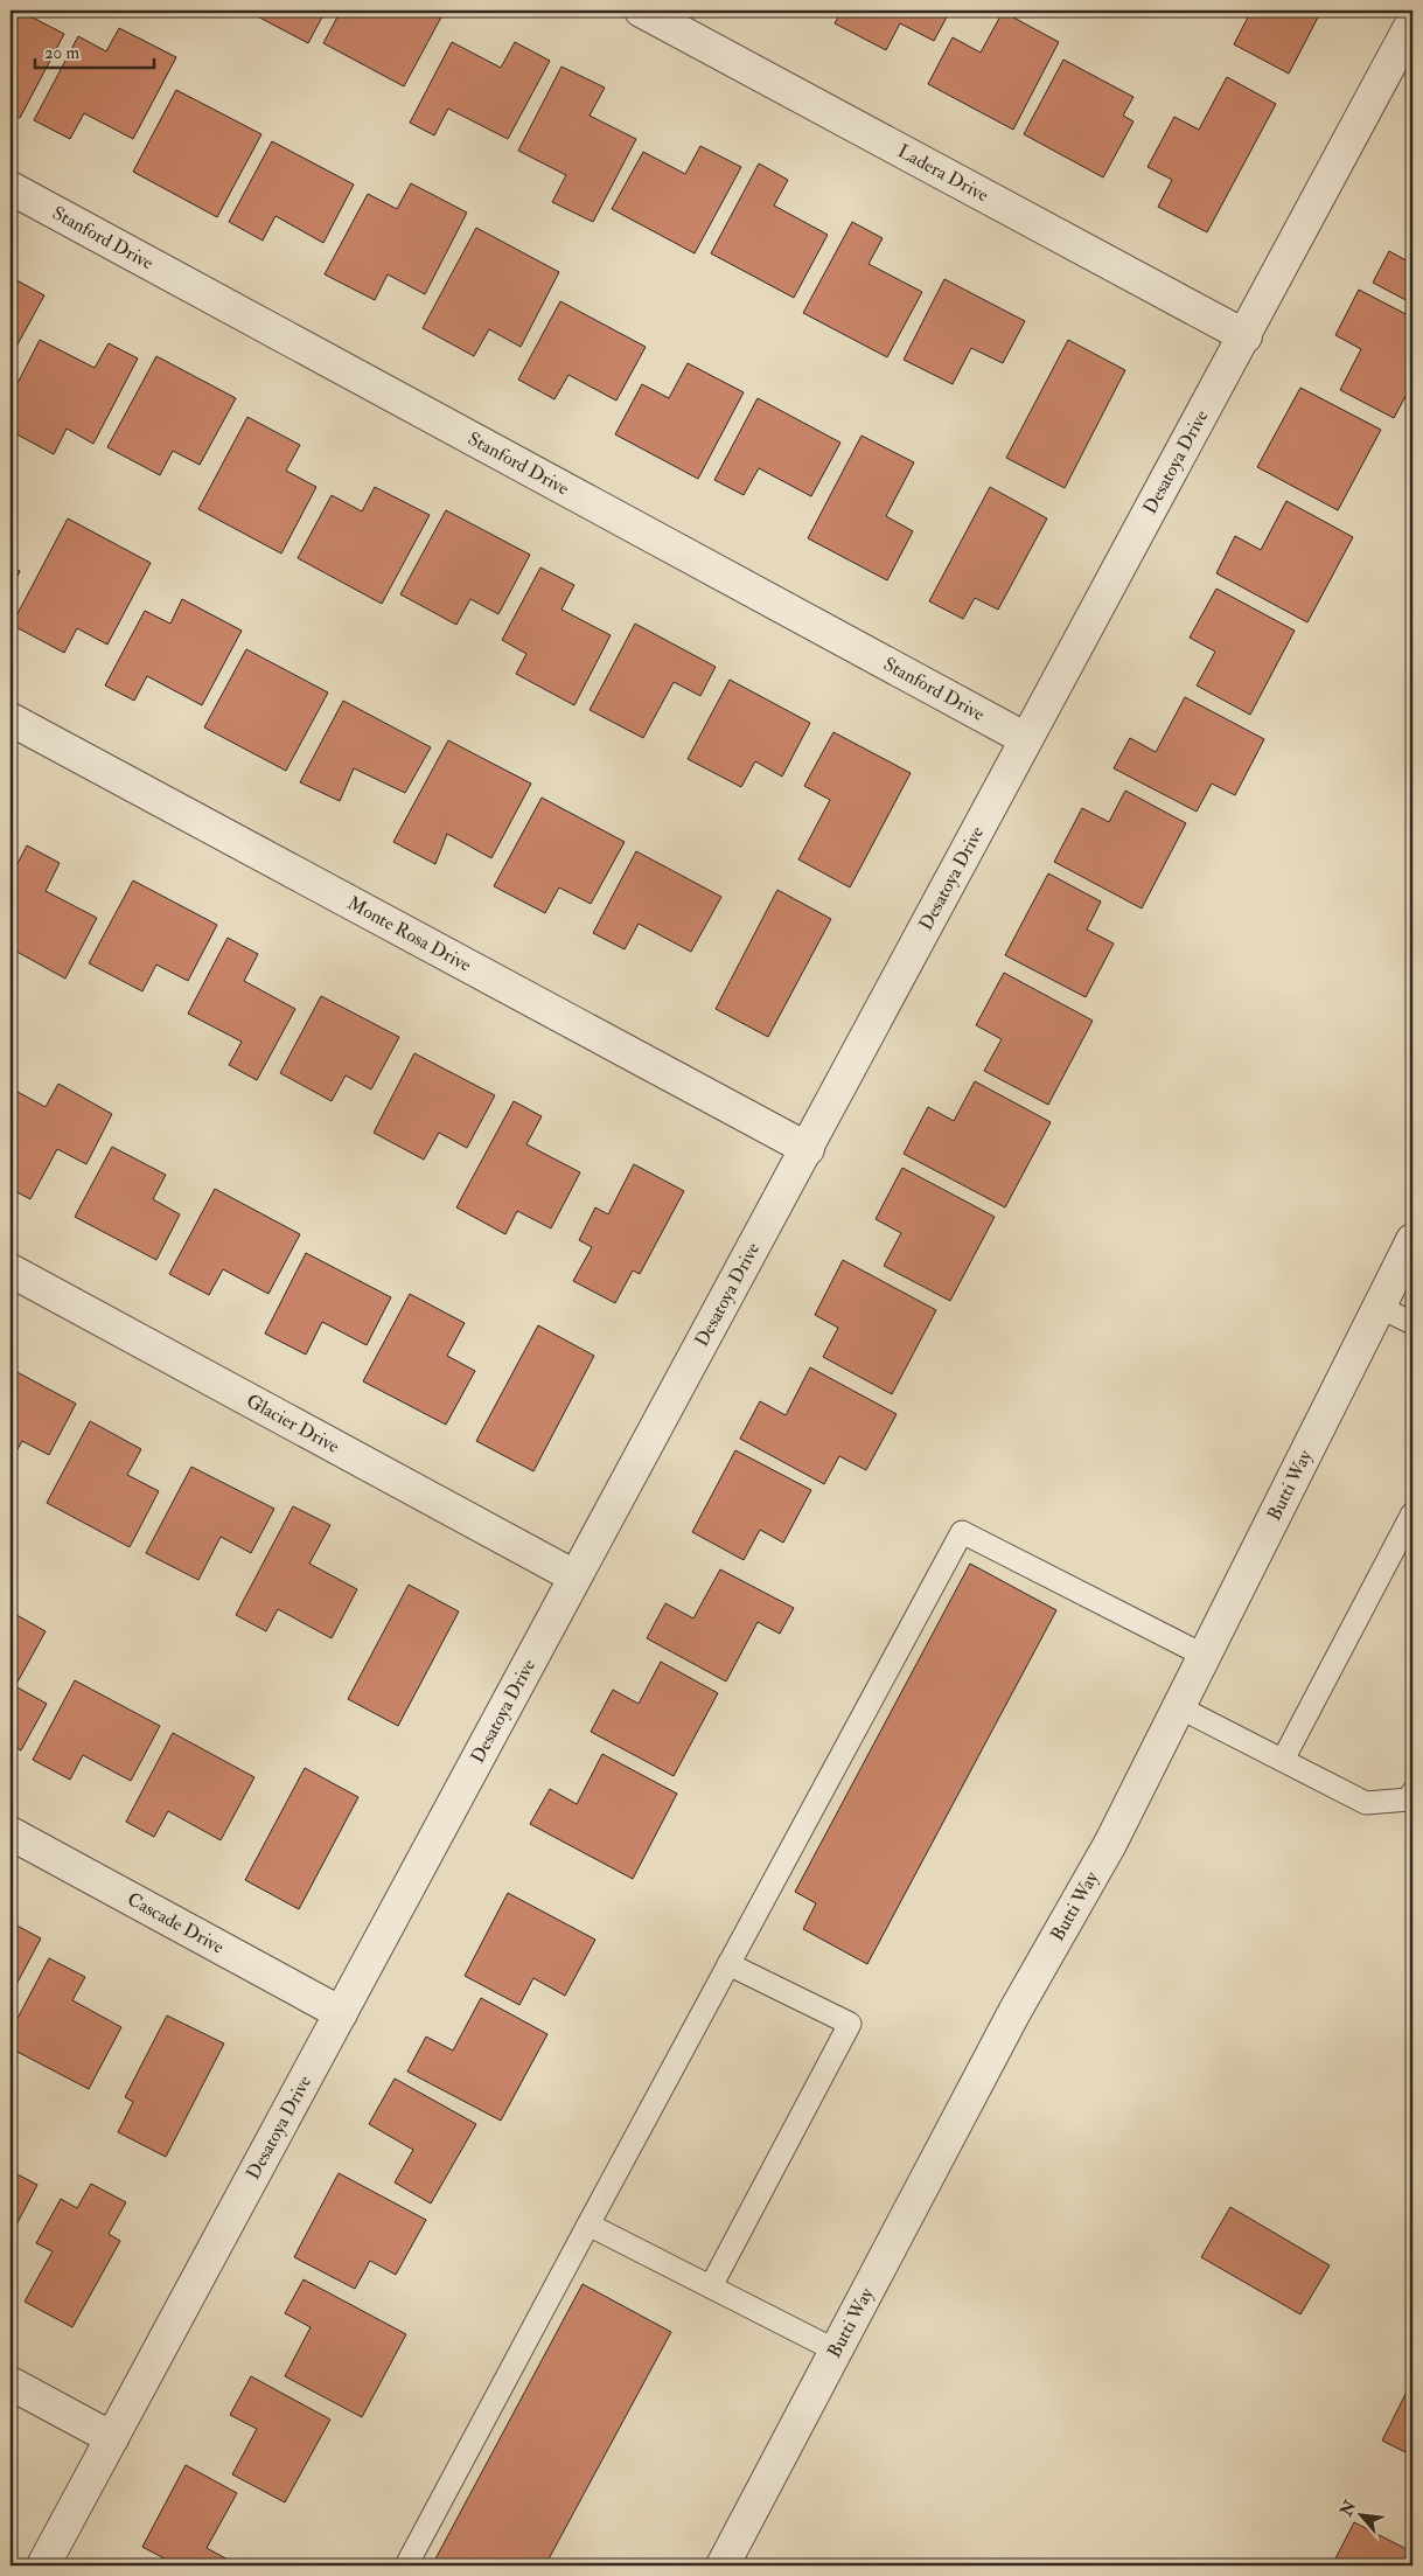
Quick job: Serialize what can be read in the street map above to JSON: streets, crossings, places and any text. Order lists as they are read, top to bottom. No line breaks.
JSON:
{"streets":{"street":["Ladera Drive","Stanford Drive","Desatoya Drive","Monte Rosa Drive","Glacier Drive","Butti Way","Cascade Drive"]},"crossings":[["Ladera Drive","Desatoya Drive"],["Stanford Drive","Desatoya Drive"],["Desatoya Drive","Monte Rosa Drive"],["Desatoya Drive","Glacier Drive"],["Desatoya Drive","Cascade Drive"]],"scale_bar":"20 m","north":"top left"}
